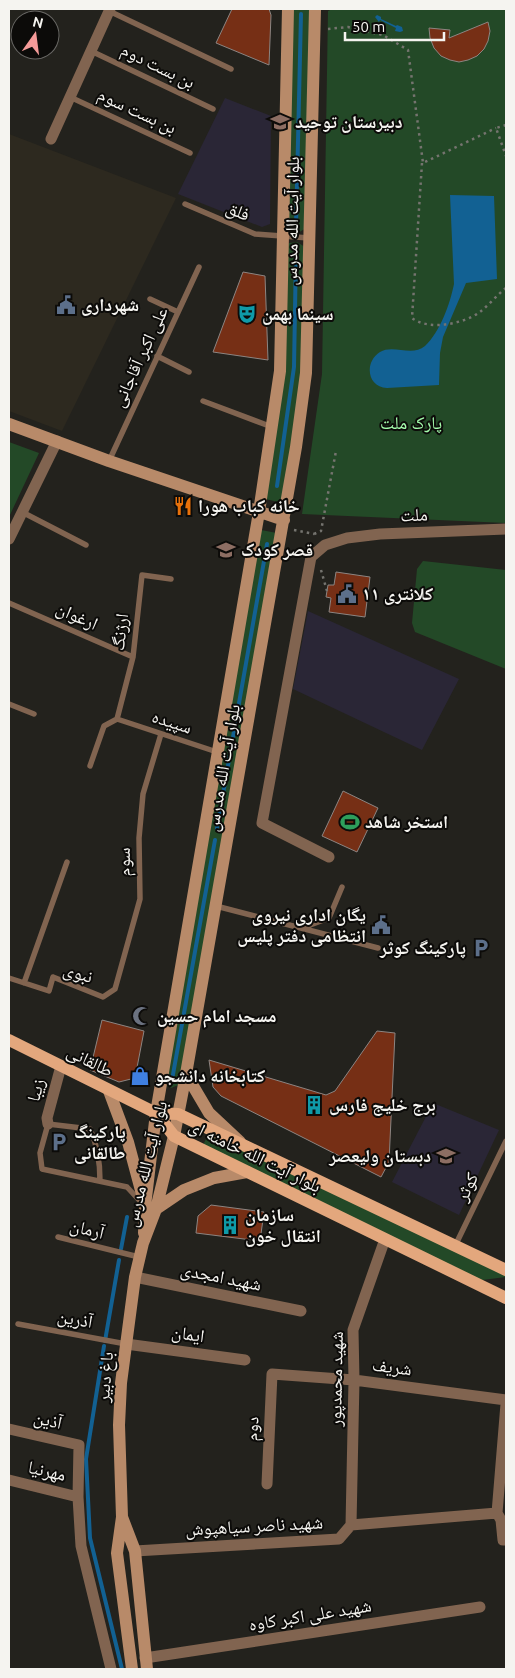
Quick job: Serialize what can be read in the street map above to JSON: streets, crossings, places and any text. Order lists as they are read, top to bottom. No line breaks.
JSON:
{"streets":{"main road":["بلوار آیت الله مدرس","طالقانی","بلوار آیت الله خامنه ای","باغ دبیر"],"street":["ملت","زیبا","شهید امجدی","ایمان","شریف","شهید محمدپور","آذین","دوم","مهرنیا","شهید ناصر سیاهپوش","شهید علی اکبر کاوه"],"lane":["بن بست دوم","بن بست سوم","فلق","علی اکبر آقاجانی","ارغوان","ارژنگ","سپیده","سوم","نبوی","کوثر","آرمان","آذرین"]},"crossings":[["فلق","بلوار آیت الله مدرس"],["بلوار آیت الله مدرس","سپیده"],["بلوار آیت الله مدرس","طالقانی"],["بلوار آیت الله مدرس","بلوار آیت الله خامنه ای"],["بلوار آیت الله مدرس","باغ دبیر"],["ارغوان","ارژنگ"],["ارژنگ","سپیده"],["سپیده","سوم"],["سوم","نبوی"],["طالقانی","زیبا"],["طالقانی","بلوار آیت الله خامنه ای"],["بلوار آیت الله خامنه ای","کوثر"],["بلوار آیت الله خامنه ای","شهید محمدپور"],["آرمان","باغ دبیر"],["شهید امجدی","باغ دبیر"],["آذرین","ایمان"],["آذرین","باغ دبیر"],["ایمان","باغ دبیر"],["شریف","شهید محمدپور"],["شریف","دوم"],["باغ دبیر","شهید ناصر سیاهپوش"],["باغ دبیر","شهید علی اکبر کاوه"],["شهید محمدپور","شهید ناصر سیاهپوش"],["آذین","مهرنیا"]],"parks":["پارک ملت"],"places":{"school or university":["دبیرستان توحید","قصر کودک","دبستان ولیعصر"],"public building":["شهرداری","کلانتری ۱۱","یگان اداری نیروی انتظامی دفتر پلیس"],"theatre":["سینما بهمن"],"restaurant":["خانه کباب هورا"],"sports":["استخر شاهد"],"parking":["پارکینگ کوثر","پارکینگ طالقانی"],"mosque":["مسجد امام حسین"],"shop":["کتابخانه دانشجو"],"building":["برج خلیج فارس","سازمان انتقال خون"]},"scale_bar":"50 m","north":"top"}
